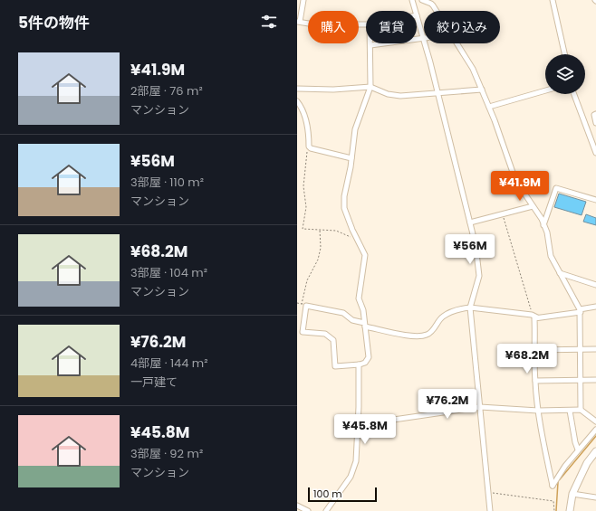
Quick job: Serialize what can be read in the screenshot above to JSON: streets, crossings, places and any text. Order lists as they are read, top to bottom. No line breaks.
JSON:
{"scale_bar":"100 m","page":{"heading":"5件の物件","chip":["購入","賃貸","絞り込み"],"list":[{"name":"¥41.9M","note":"2部屋 · 76 m² · マンション"},{"name":"¥56M","note":"3部屋 · 110 m² · マンション"},{"name":"¥68.2M","note":"3部屋 · 104 m² · マンション"},{"name":"¥76.2M","note":"4部屋 · 144 m² · 一戸建て"},{"name":"¥45.8M","note":"3部屋 · 92 m² · マンション"}],"price":["¥41.9M","¥56M","¥68.2M","¥76.2M","¥45.8M"],"scale":"100 m"}}
